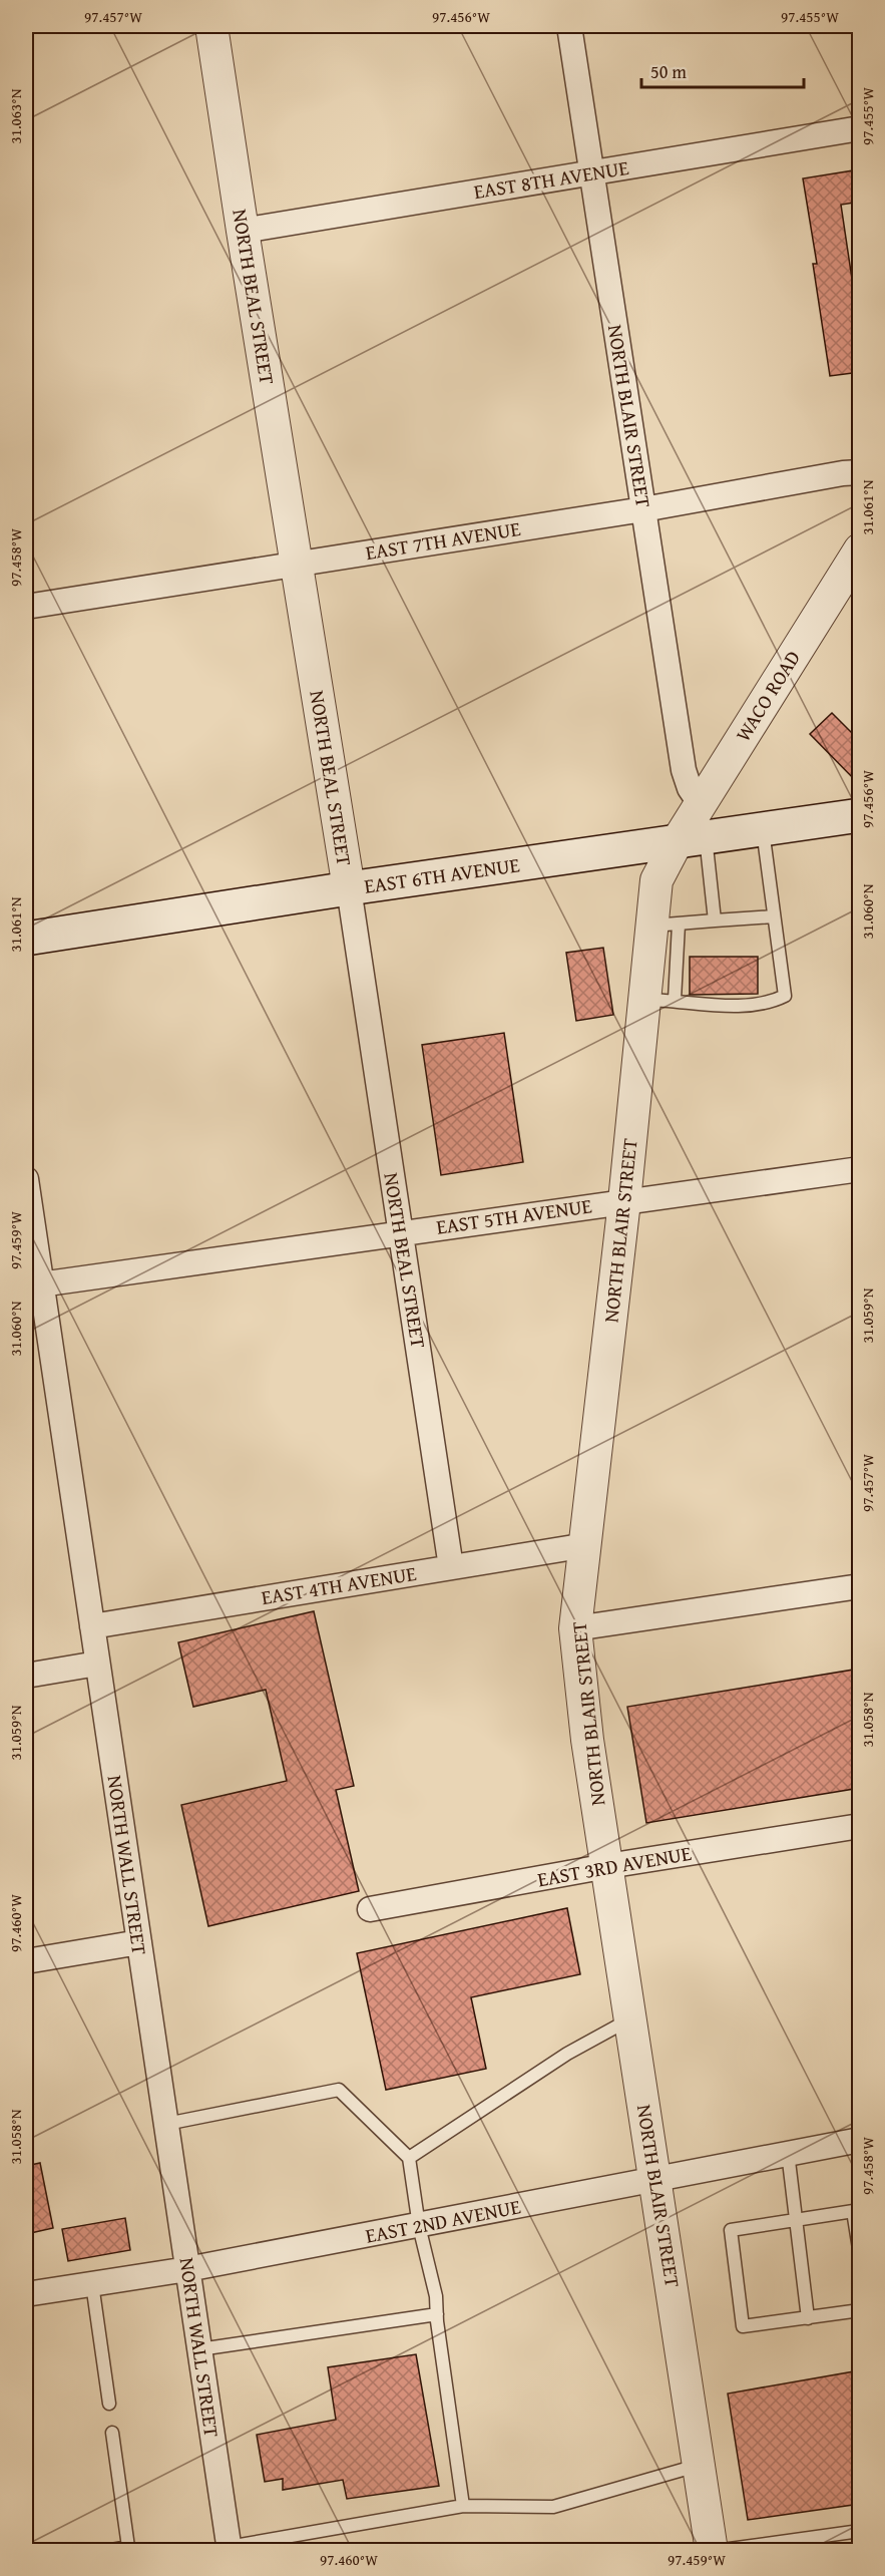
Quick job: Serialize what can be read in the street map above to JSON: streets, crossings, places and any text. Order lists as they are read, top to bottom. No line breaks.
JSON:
{"streets":{"main road":["EAST 6TH AVENUE"],"street":["EAST 8TH AVENUE","NORTH BEAL STREET","NORTH BLAIR STREET","EAST 7TH AVENUE","WACO ROAD","EAST 5TH AVENUE","EAST 4TH AVENUE","NORTH WALL STREET","EAST 3RD AVENUE","EAST 2ND AVENUE"]},"crossings":[["EAST 8TH AVENUE","NORTH BEAL STREET"],["EAST 8TH AVENUE","NORTH BLAIR STREET"],["NORTH BEAL STREET","EAST 7TH AVENUE"],["NORTH BEAL STREET","EAST 6TH AVENUE"],["NORTH BEAL STREET","EAST 5TH AVENUE"],["NORTH BEAL STREET","EAST 4TH AVENUE"],["NORTH BLAIR STREET","EAST 7TH AVENUE"],["NORTH BLAIR STREET","WACO ROAD"],["NORTH BLAIR STREET","EAST 6TH AVENUE"],["NORTH BLAIR STREET","EAST 5TH AVENUE"],["NORTH BLAIR STREET","EAST 4TH AVENUE"],["NORTH BLAIR STREET","EAST 3RD AVENUE"],["NORTH BLAIR STREET","EAST 2ND AVENUE"],["WACO ROAD","EAST 6TH AVENUE"],["EAST 5TH AVENUE","NORTH WALL STREET"],["EAST 4TH AVENUE","NORTH WALL STREET"],["NORTH WALL STREET","EAST 2ND AVENUE"]],"scale_bar":"50 m","coordinates":["97.457°W","97.456°W","97.455°W","31.063°N","31.061°N","97.458°W","31.060°N","97.459°W","31.059°N","31.058°N","97.460°W"]}
